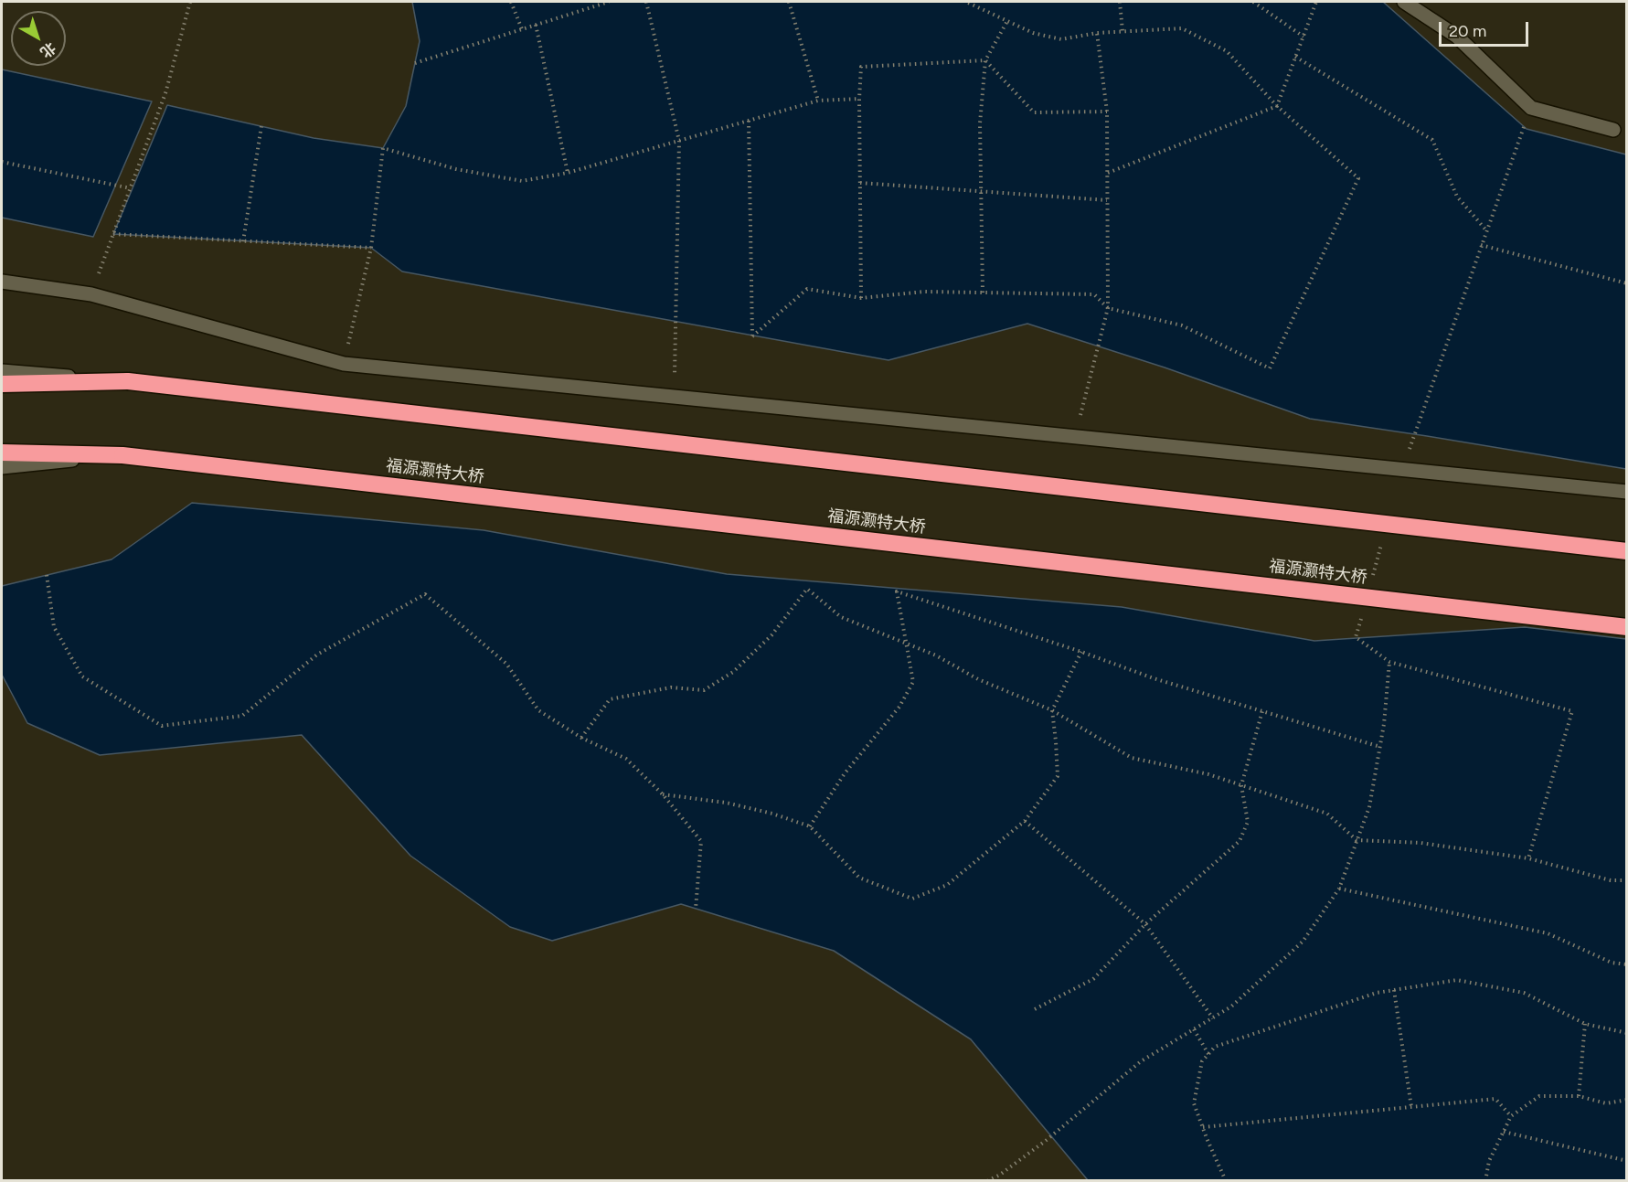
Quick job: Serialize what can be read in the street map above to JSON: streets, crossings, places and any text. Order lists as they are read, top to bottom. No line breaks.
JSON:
{"streets":{"highway":["福源灏特大桥"]},"scale_bar":"20 m","north":"bottom right"}
